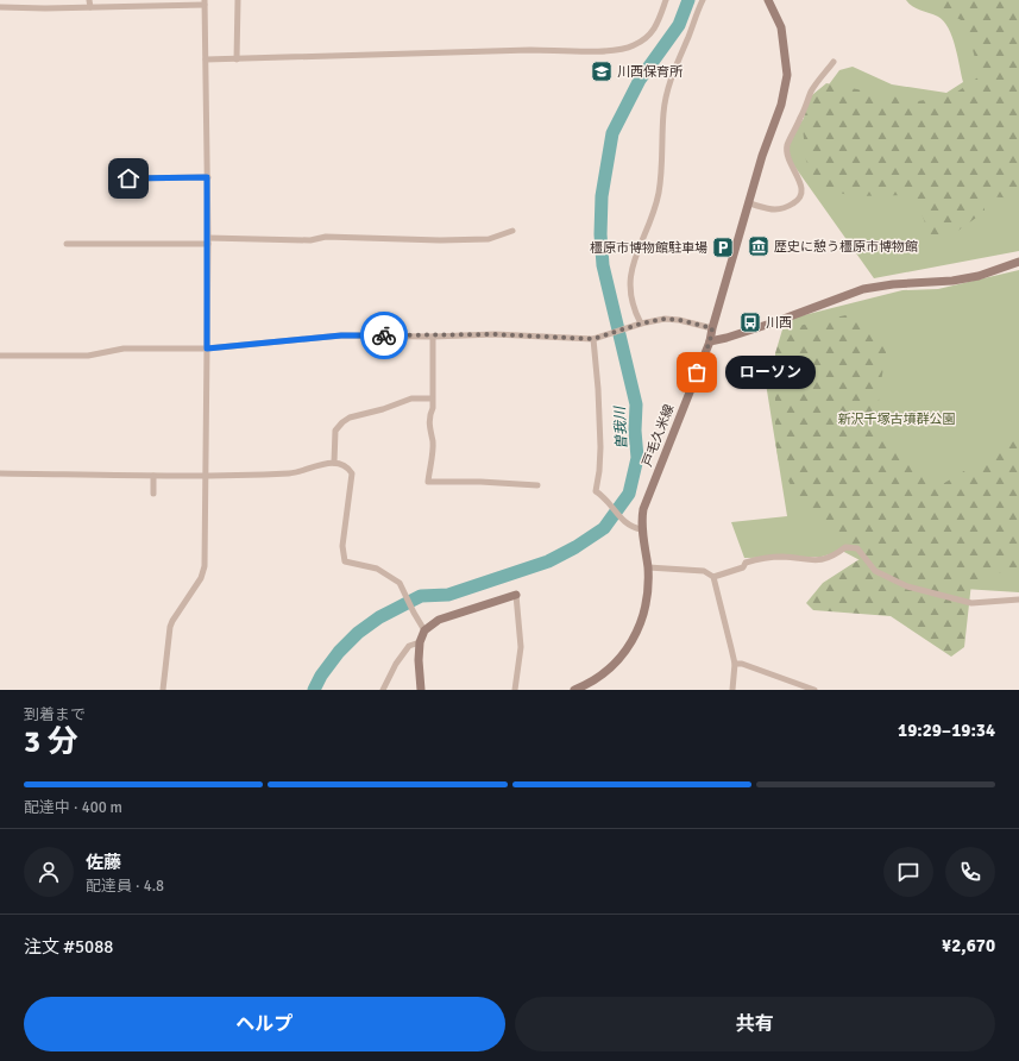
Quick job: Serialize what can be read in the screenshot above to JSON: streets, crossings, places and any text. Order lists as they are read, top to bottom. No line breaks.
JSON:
{"streets":{"main road":["戸毛久米線"]},"water":["曽我川"],"parks":["新沢千塚古墳群公園"],"places":{"school or university":["川西保育所"],"museum":["歴史に憩う橿原市博物館"],"parking":["橿原市博物館駐車場"],"bus stop":["川西"],"other":["ローソン"]},"page":{"bubble":"ローソン","heading":["3 分","到着まで","19:29–19:34"],"panel":["佐藤","配達員 · 4.8","注文 #5088","¥2,670"],"bar":"配達中 · 400 m","buttons":["ヘルプ","共有"]}}
